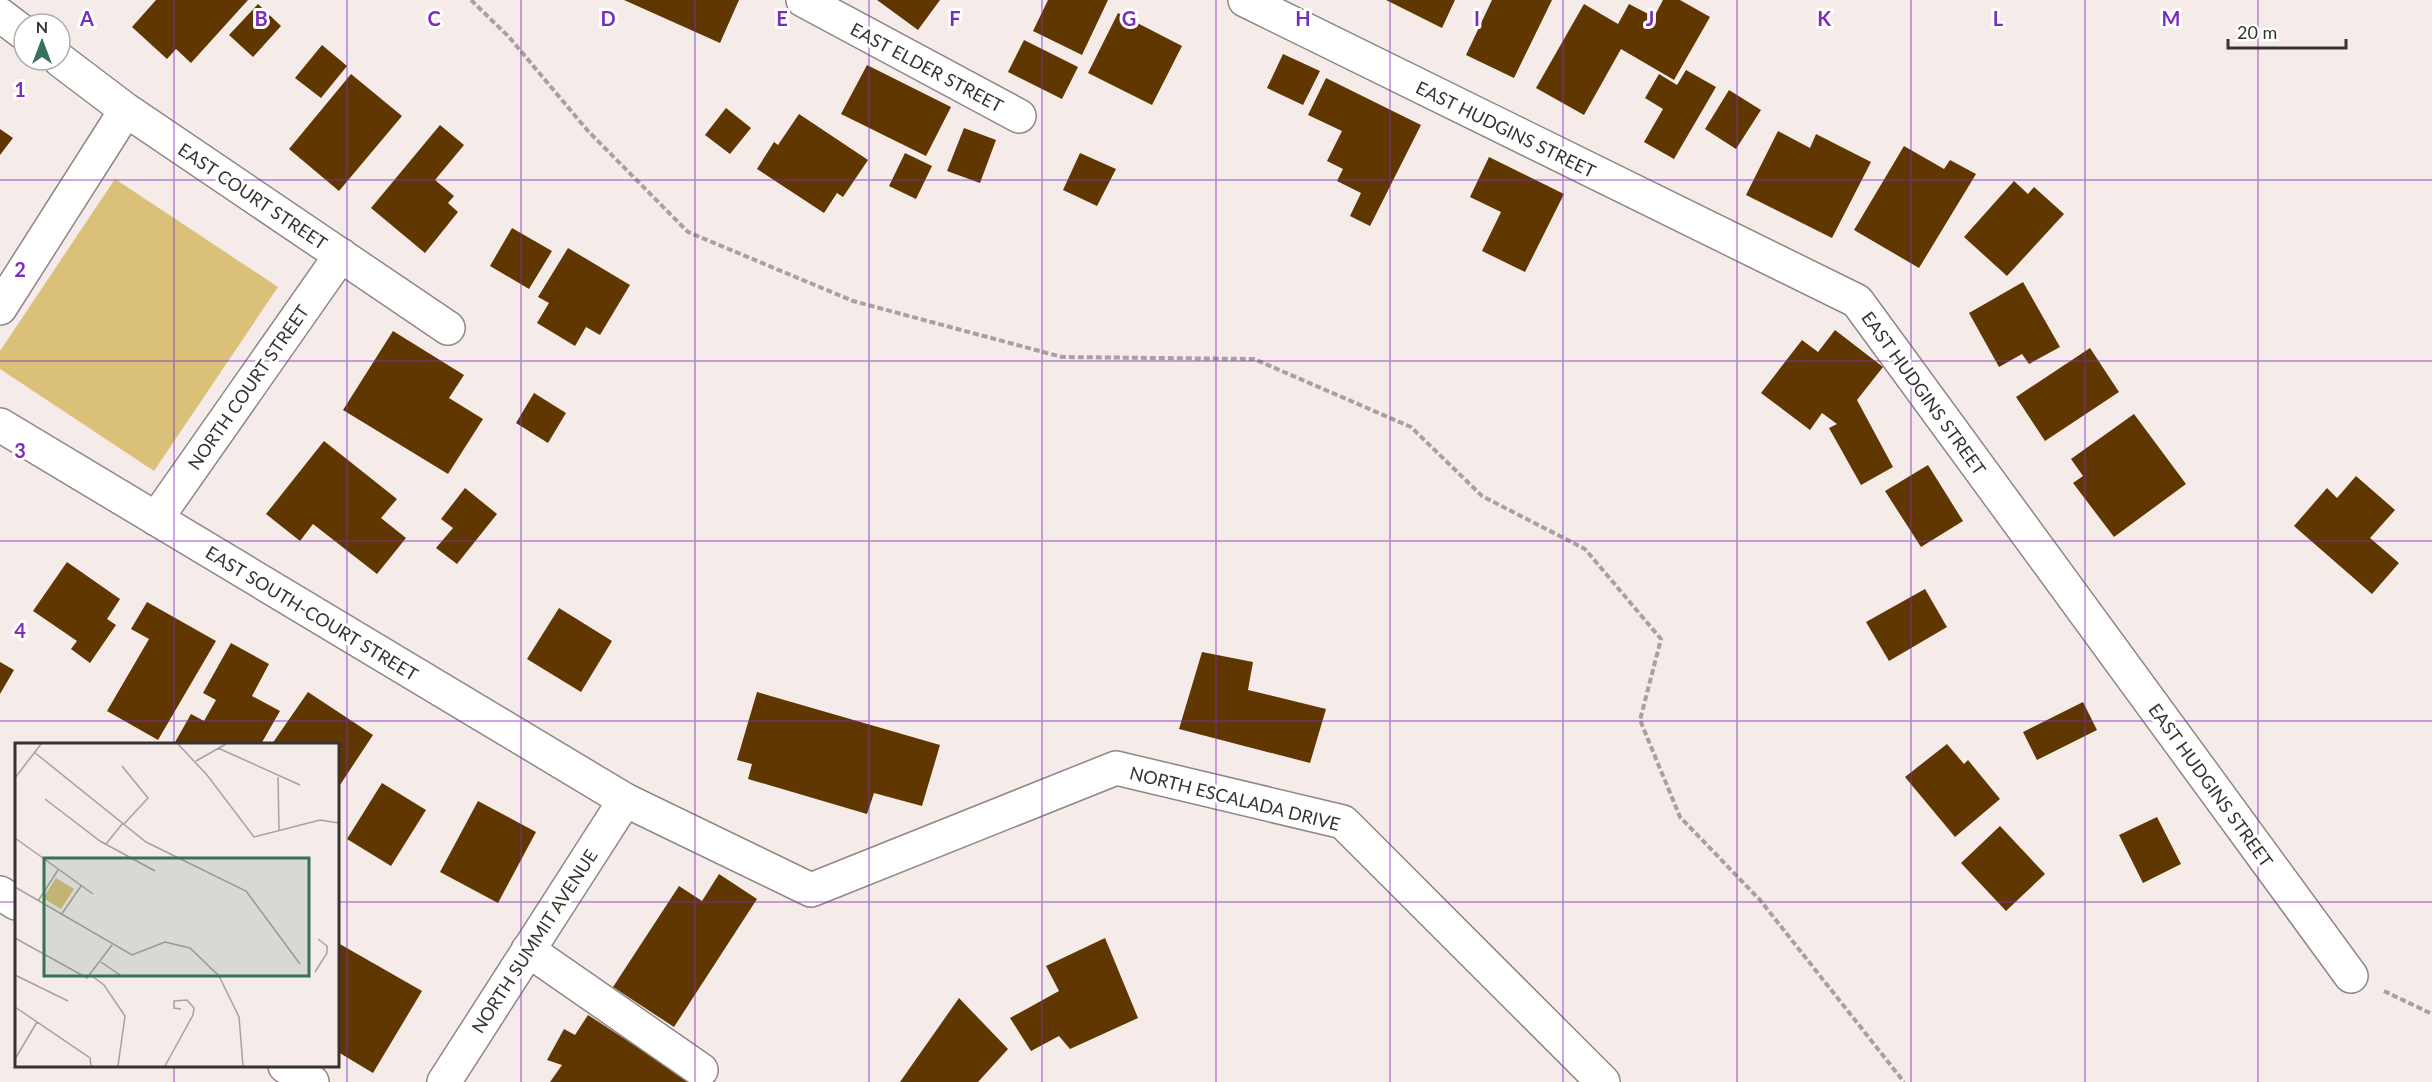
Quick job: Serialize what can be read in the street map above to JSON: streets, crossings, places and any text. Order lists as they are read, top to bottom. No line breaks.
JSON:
{"streets":{"street":["EAST ELDER STREET","EAST HUDGINS STREET","EAST COURT STREET","NORTH COURT STREET","EAST SOUTH-COURT STREET","NORTH ESCALADA DRIVE","NORTH SUMMIT AVENUE"]},"crossings":[["EAST COURT STREET","NORTH COURT STREET"],["NORTH COURT STREET","EAST SOUTH-COURT STREET"],["EAST SOUTH-COURT STREET","NORTH ESCALADA DRIVE"],["EAST SOUTH-COURT STREET","NORTH SUMMIT AVENUE"],["NORTH ESCALADA DRIVE","NORTH SUMMIT AVENUE"]],"scale_bar":"20 m","north":"top","grid":{"columns":["A","B","C","D","E","F","G","H","I","J","K","L","M"],"rows":["1","2","3","4"]}}
